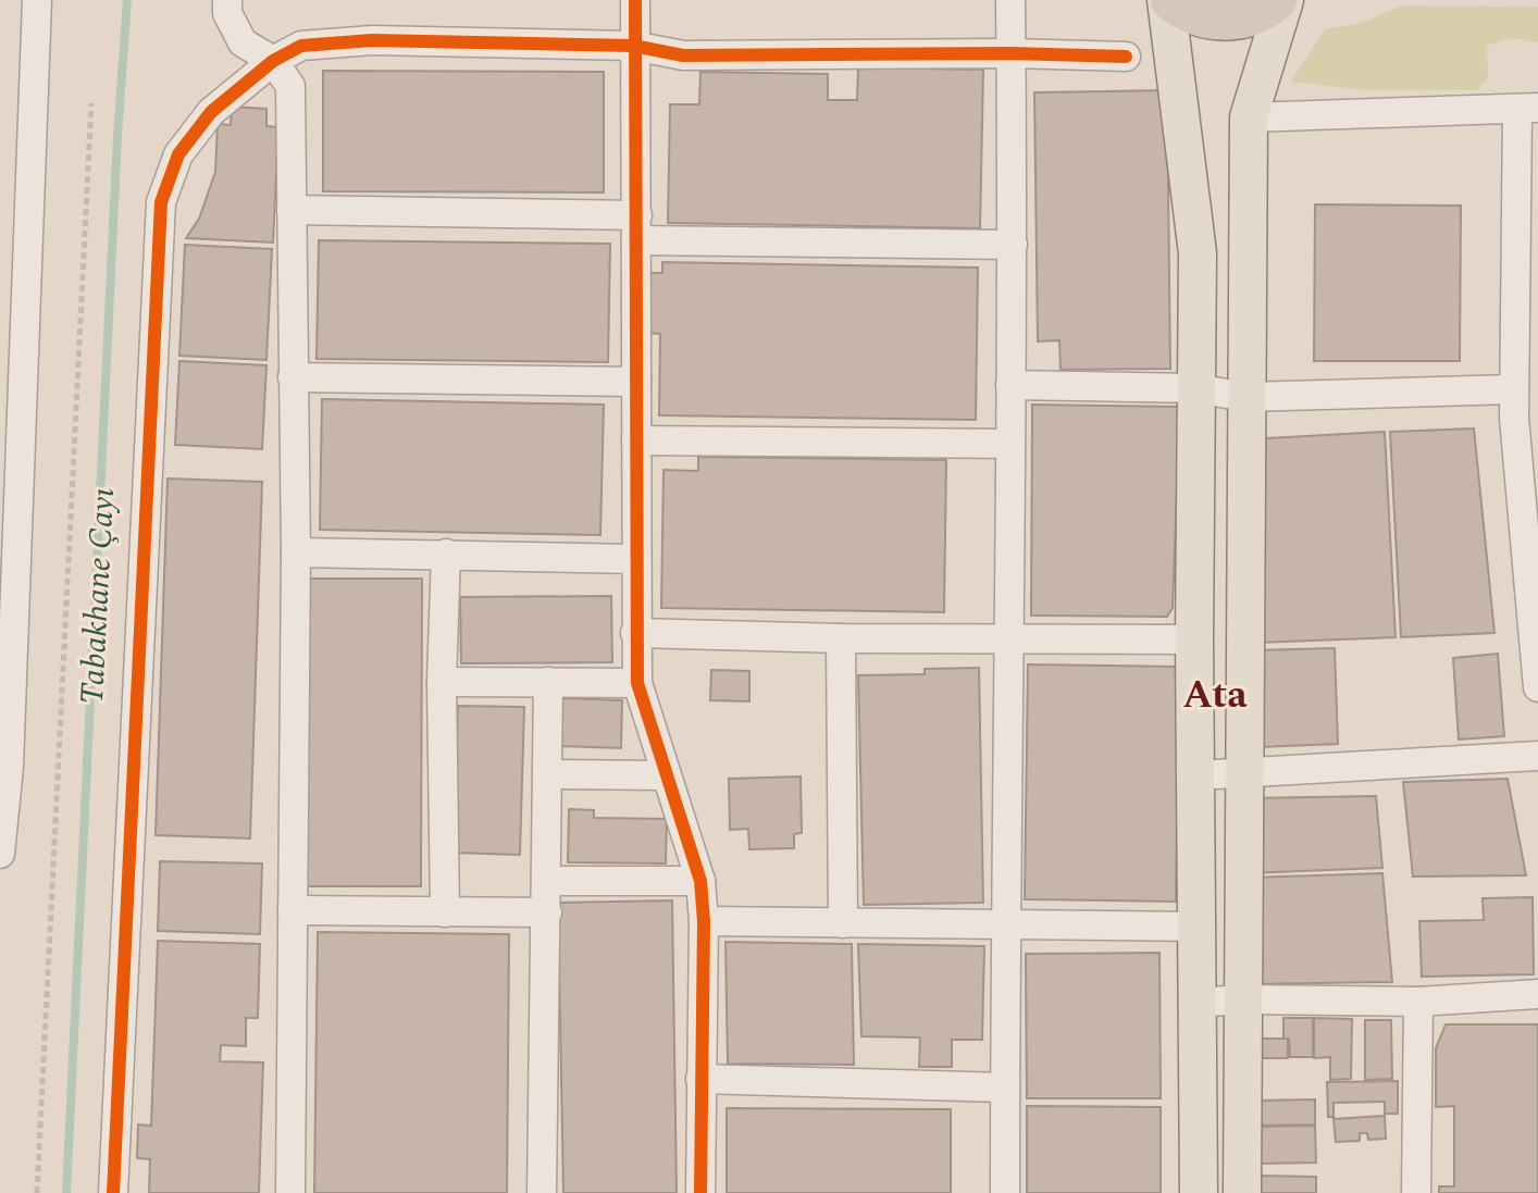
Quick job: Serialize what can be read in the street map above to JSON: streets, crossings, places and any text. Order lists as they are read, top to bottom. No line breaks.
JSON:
{"districts":["Ata"],"water":["Tabakhane Çayı"]}
